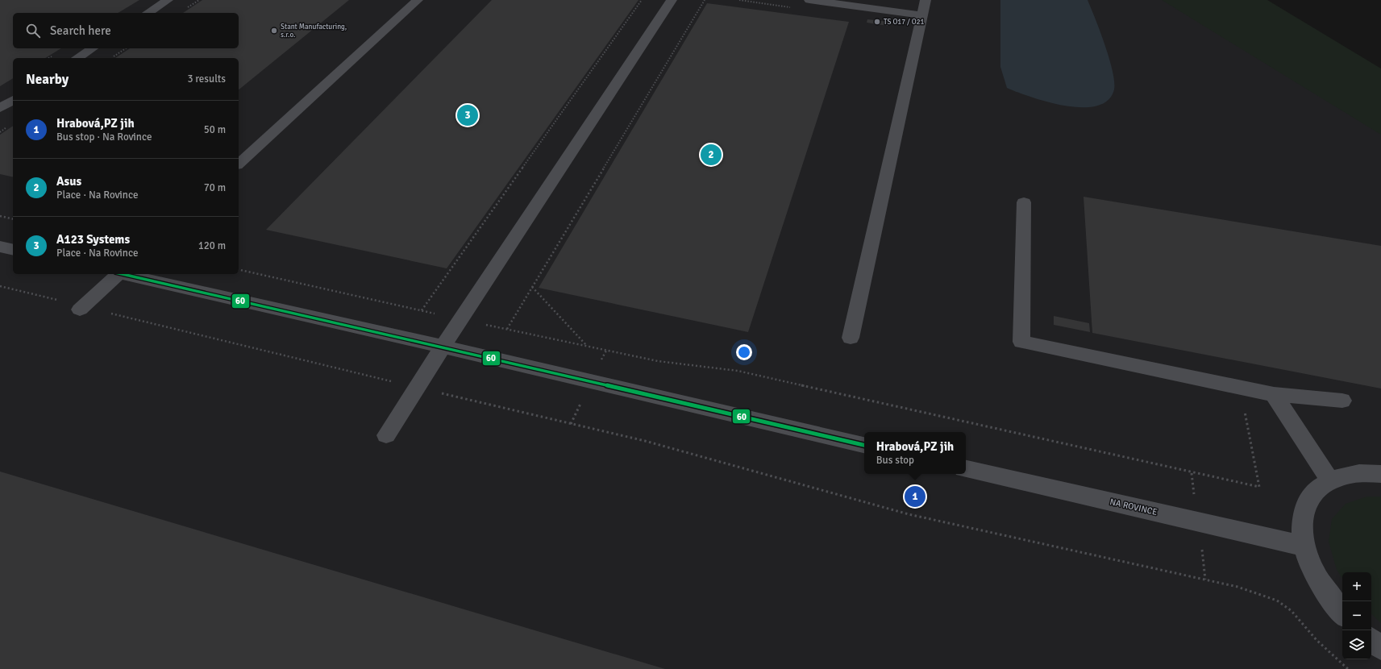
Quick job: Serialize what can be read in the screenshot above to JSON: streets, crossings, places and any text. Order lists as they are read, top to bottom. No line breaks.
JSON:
{"streets":{"street":["NA ROVINCE"]},"places":["TS O17 / O21","Stant Manufacturing, s.r.o."],"lines":["transit line 60"],"page":{"search":"Search here","heading":["Nearby","3 results"],"list":[{"mark":"1","name":"Hrabová,PZ jih","note":"Bus stop · Na Rovince","value":"50 m"},{"mark":"2","name":"Asus","note":"Place · Na Rovince","value":"70 m"},{"mark":"3","name":"A123 Systems","note":"Place · Na Rovince","value":"120 m"}],"pins":["3","2","1"],"popup":["Hrabová,PZ jih","Bus stop"],"map_buttons":["+","−"]}}
